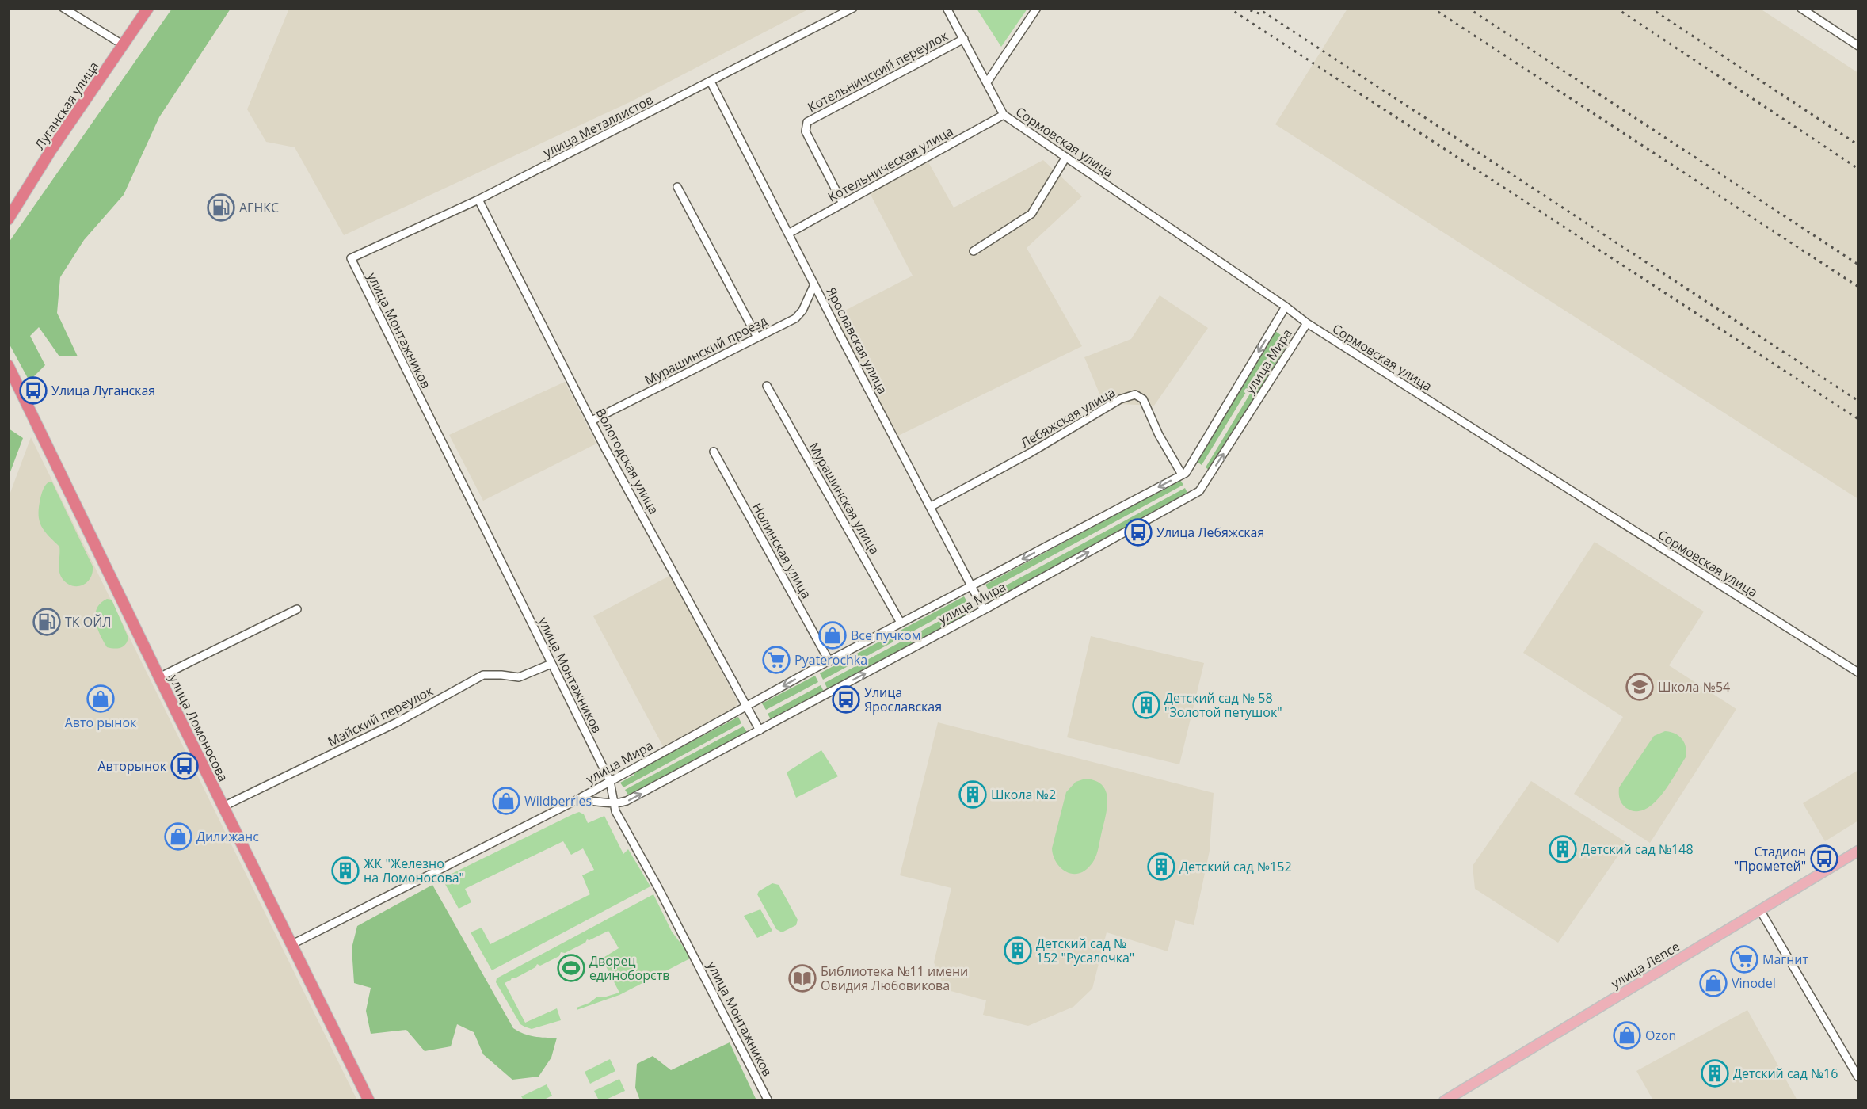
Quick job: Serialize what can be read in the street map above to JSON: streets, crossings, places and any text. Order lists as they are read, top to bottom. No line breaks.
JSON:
{"streets":{"highway":["Луганская улица","улица Ломоносова"],"main road":["улица Лепсе"],"street":["Котельничский переулок","улица Металлистов","Сормовская улица","Котельническая улица","улица Монтажников","Ярославская улица","Мурашинский проезд","улица Мира","Лебяжская улица","Вологодская улица","Мурашинская улица","Нолинская улица","Майский переулок"]},"crossings":[["Котельничский переулок","Сормовская улица"],["Котельничский переулок","Котельническая улица"],["улица Металлистов","улица Монтажников"],["улица Металлистов","Ярославская улица"],["улица Металлистов","Вологодская улица"],["Сормовская улица","Котельническая улица"],["Сормовская улица","улица Мира"],["Котельническая улица","Ярославская улица"],["улица Монтажников","улица Мира"],["улица Монтажников","Майский переулок"],["Ярославская улица","Мурашинский проезд"],["Ярославская улица","улица Мира"],["Ярославская улица","Лебяжская улица"],["Мурашинский проезд","Вологодская улица"],["улица Мира","Лебяжская улица"],["улица Мира","Вологодская улица"],["улица Мира","Мурашинская улица"],["улица Мира","Нолинская улица"],["улица Мира","улица Ломоносова"],["Майский переулок","улица Ломоносова"]],"places":{"fuel station":["АГНКС","ТК ОЙЛ"],"bus stop":["Улица Луганская","Улица Лебяжская","Улица Ярославская","Авторынок","Стадион \"Прометей\""],"shop":["Все пучком","Авто рынок","Wildberries","Дилижанс","Vinodel","Ozon"],"supermarket":["Pyaterochka","Магнит"],"school or university":["Школа №54"],"building":["Детский сад № 58 \"Золотой петушок\"","Школа №2","Детский сад №148","Детский сад №152","ЖК \"Железно на Ломоносова\"","Детский сад № 152 \"Русалочка\"","Детский сад №16"],"sports":["Дворец единоборств"],"library":["Библиотека №11 имени Овидия Любовикова"]}}
